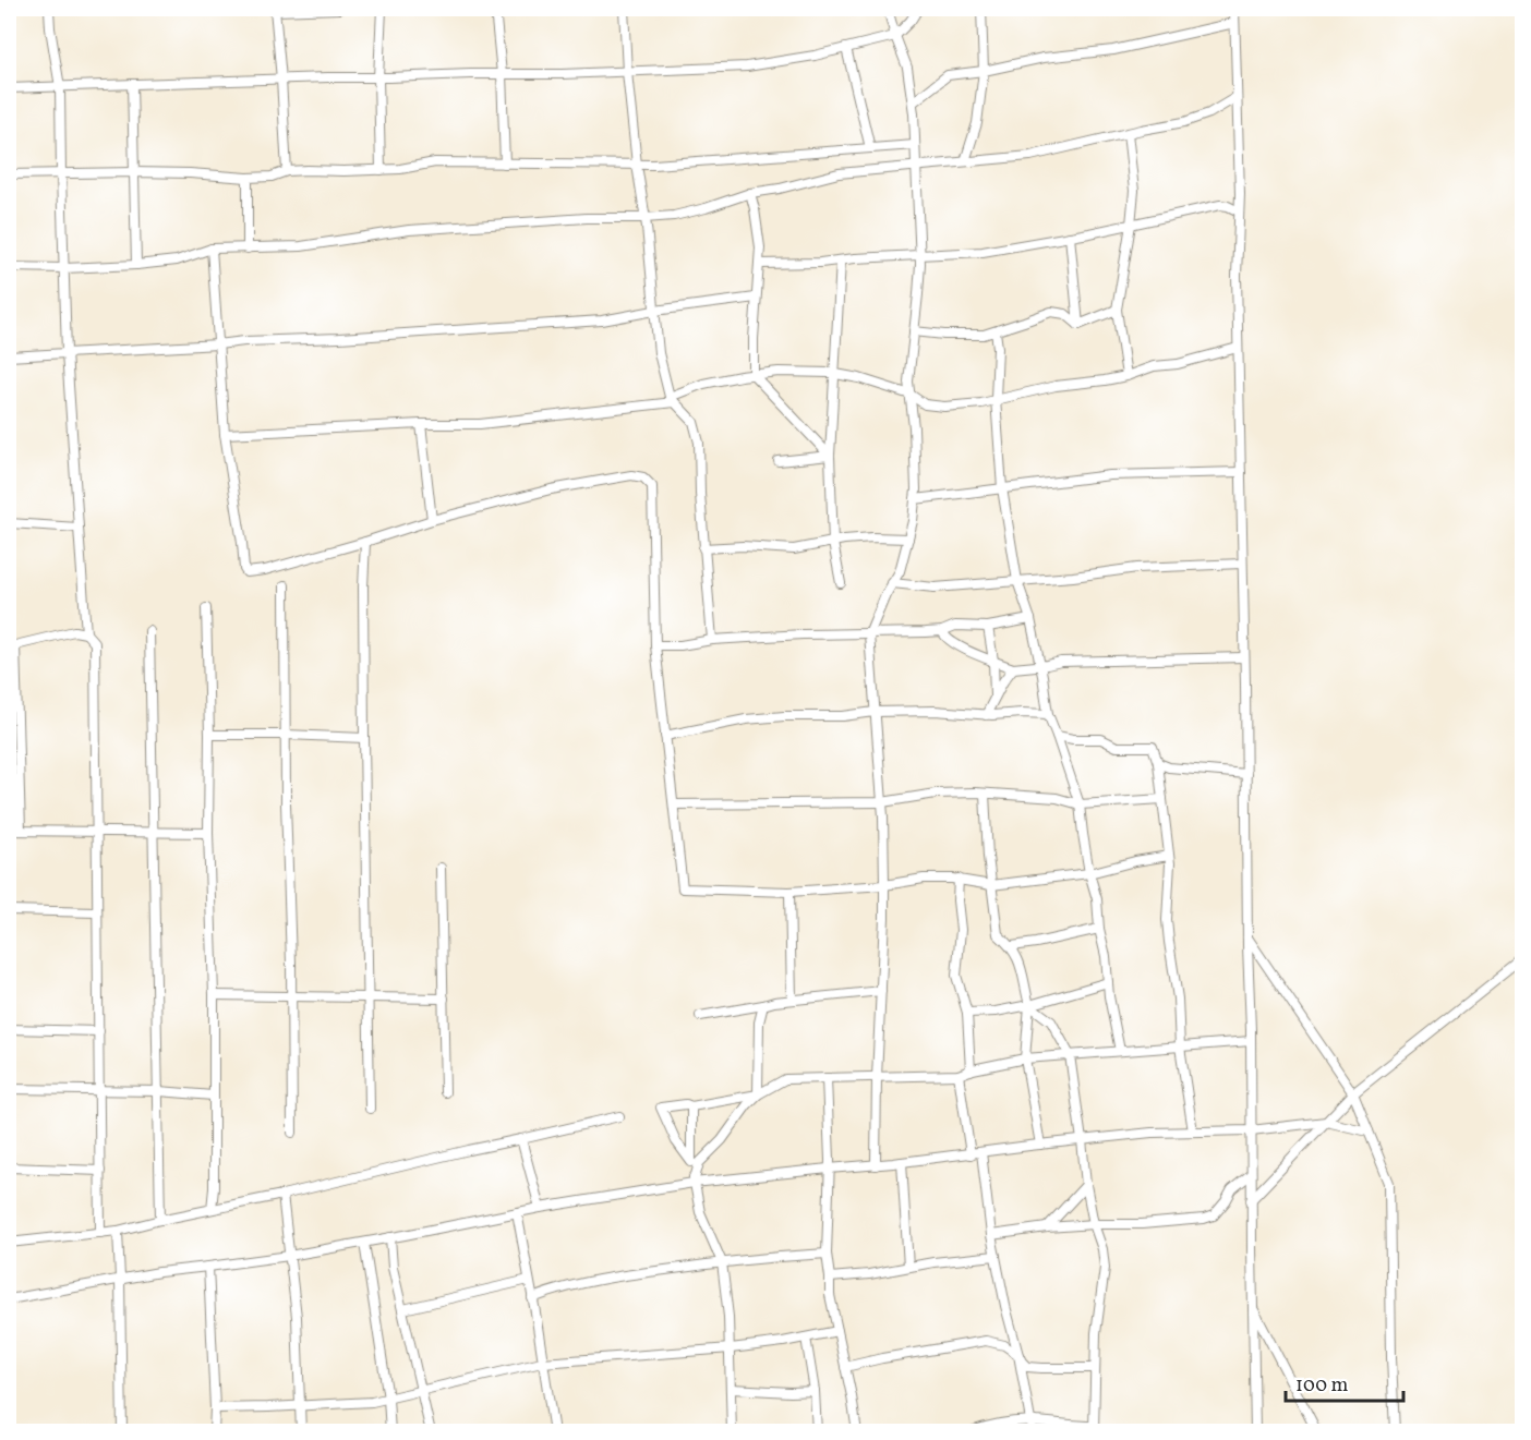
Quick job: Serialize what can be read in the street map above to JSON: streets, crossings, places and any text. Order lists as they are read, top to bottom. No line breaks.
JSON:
{"scale_bar":"100 m"}
